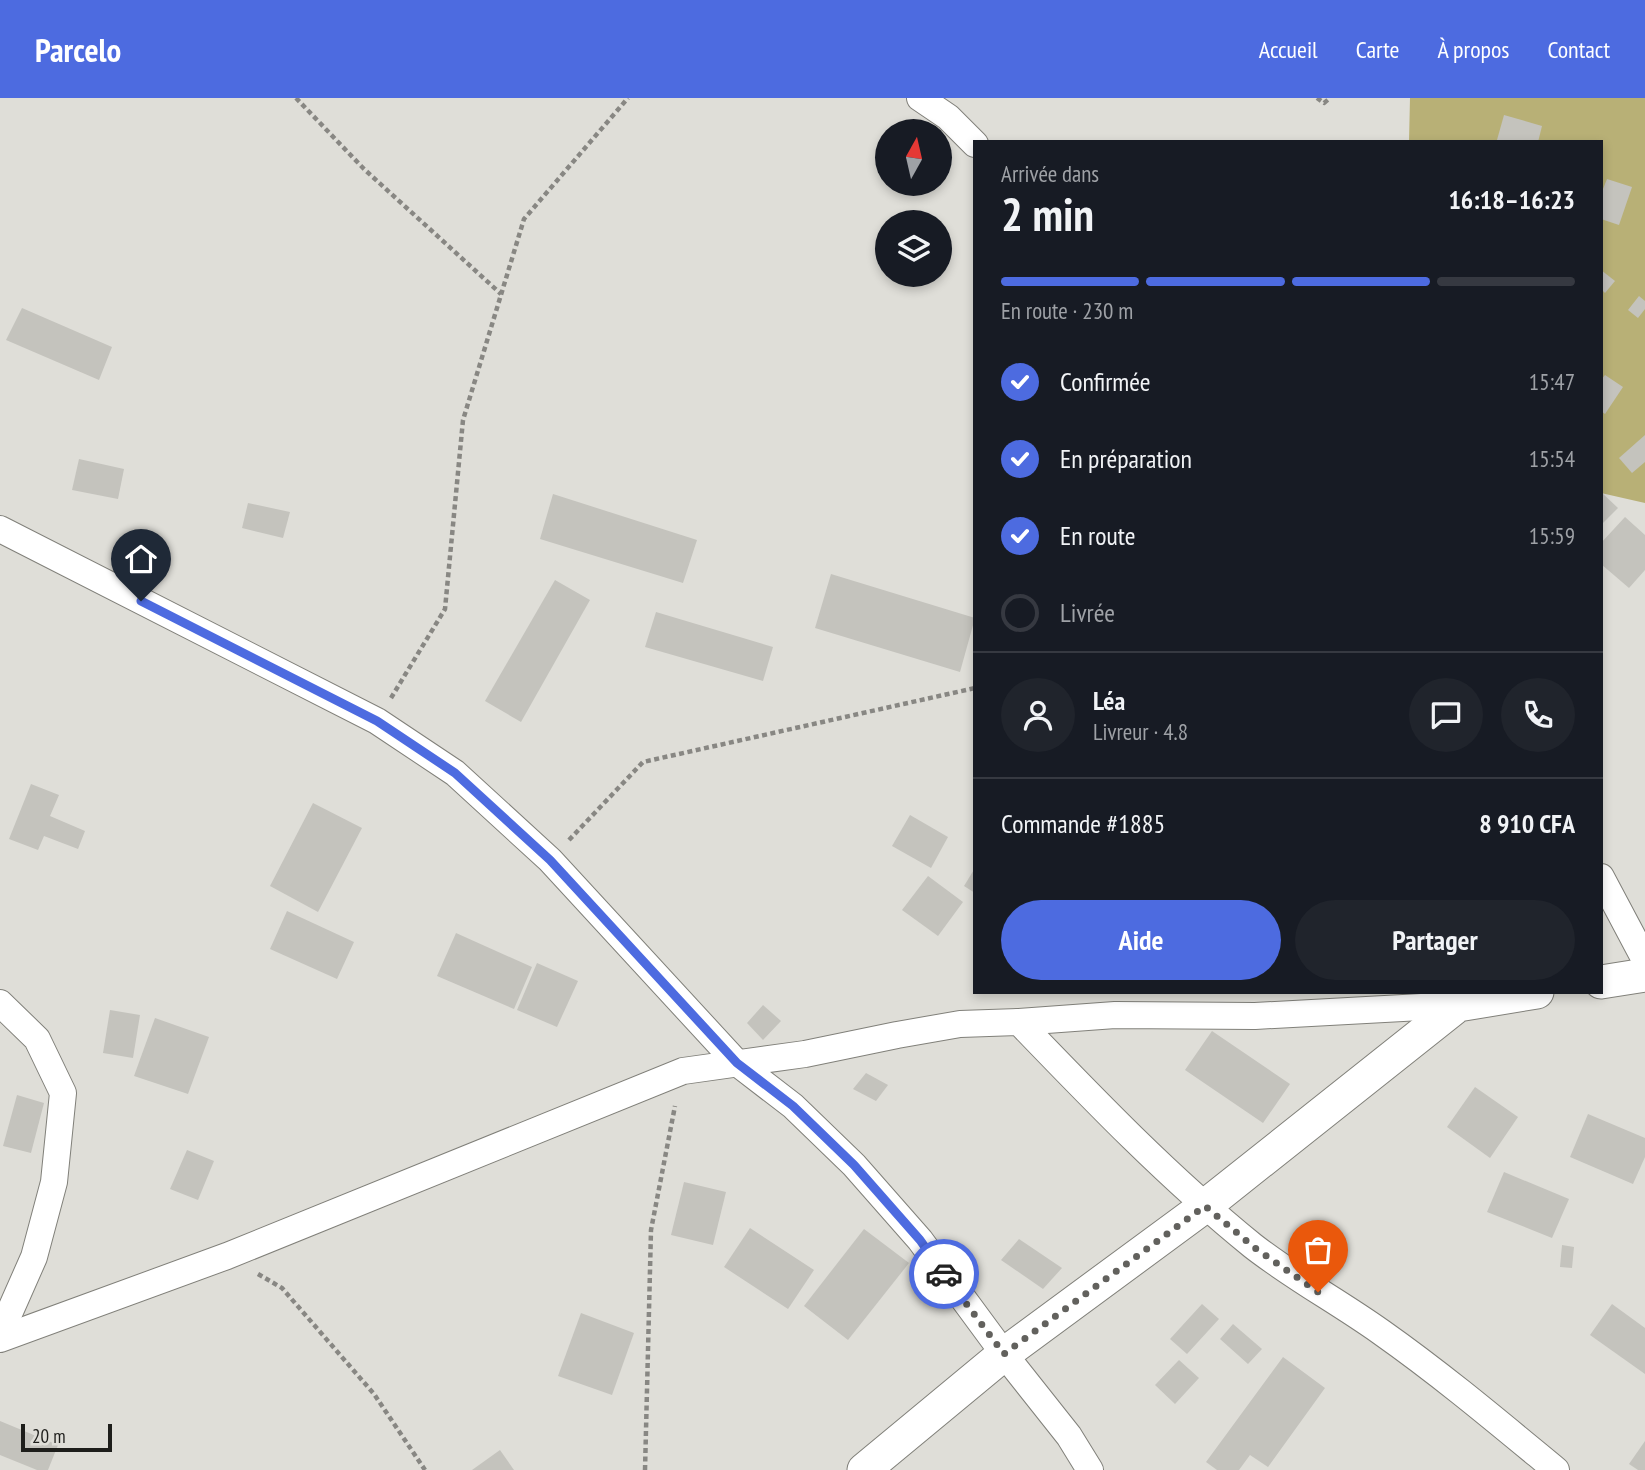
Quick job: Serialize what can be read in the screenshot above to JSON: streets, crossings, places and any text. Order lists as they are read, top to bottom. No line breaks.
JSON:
{"scale_bar":"20 m","north":"top","page":{"header":"Parcelo","nav":["Accueil","Carte","À propos","Contact"],"heading":["2 min","Arrivée dans","16:18–16:23"],"panel":["Léa","Livreur · 4.8","Commande #1885","8 910 CFA"],"bar":"En route · 230 m","list":[["Confirmée","15:47"],["En préparation","15:54"],["En route","15:59"],"Livrée"],"buttons":["Aide","Partager"],"scale":"20 m"}}
